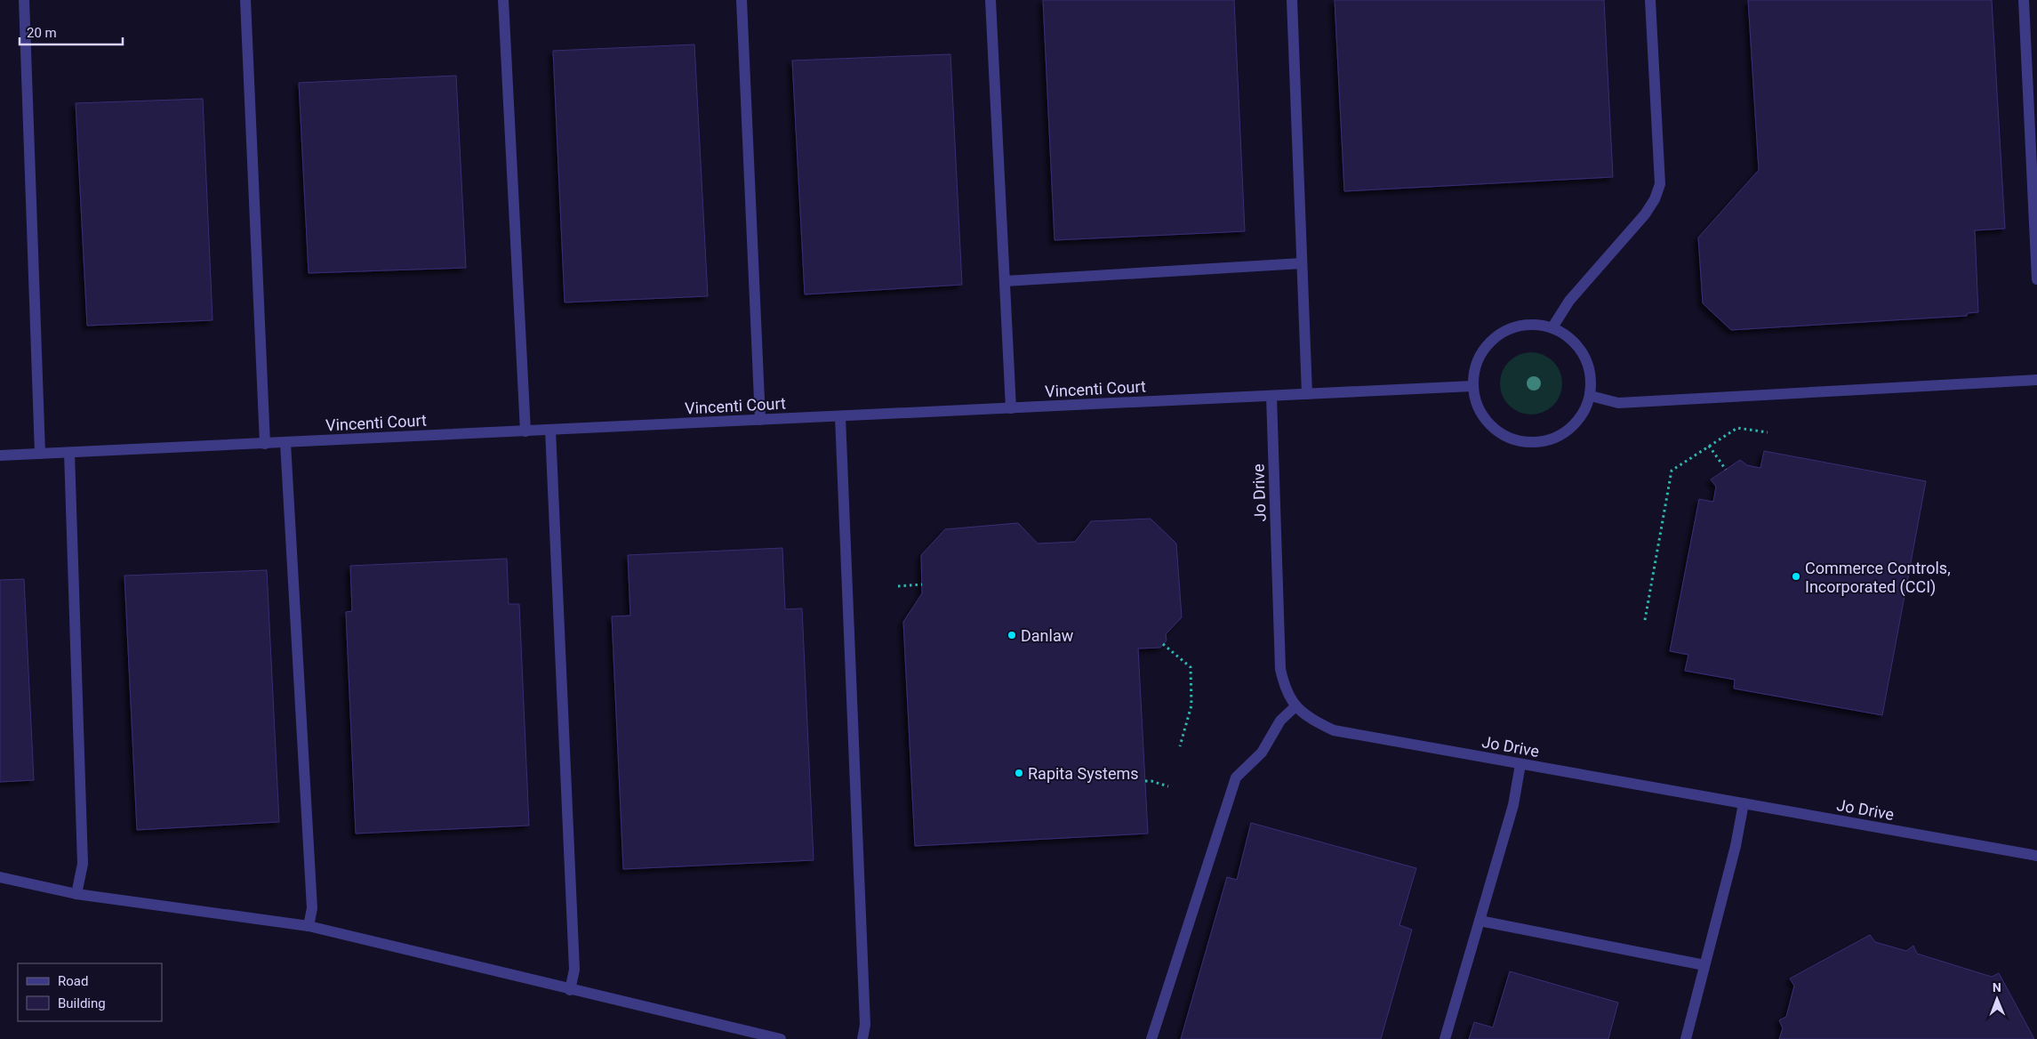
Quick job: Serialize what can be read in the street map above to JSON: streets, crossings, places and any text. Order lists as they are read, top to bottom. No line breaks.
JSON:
{"streets":{"street":["Vincenti Court","Jo Drive"]},"crossings":[["Vincenti Court","Jo Drive"]],"places":["Commerce Controls, Incorporated (CCI)","Danlaw","Rapita Systems"],"legend":["Road","Building"],"scale_bar":"20 m","north":"top"}
